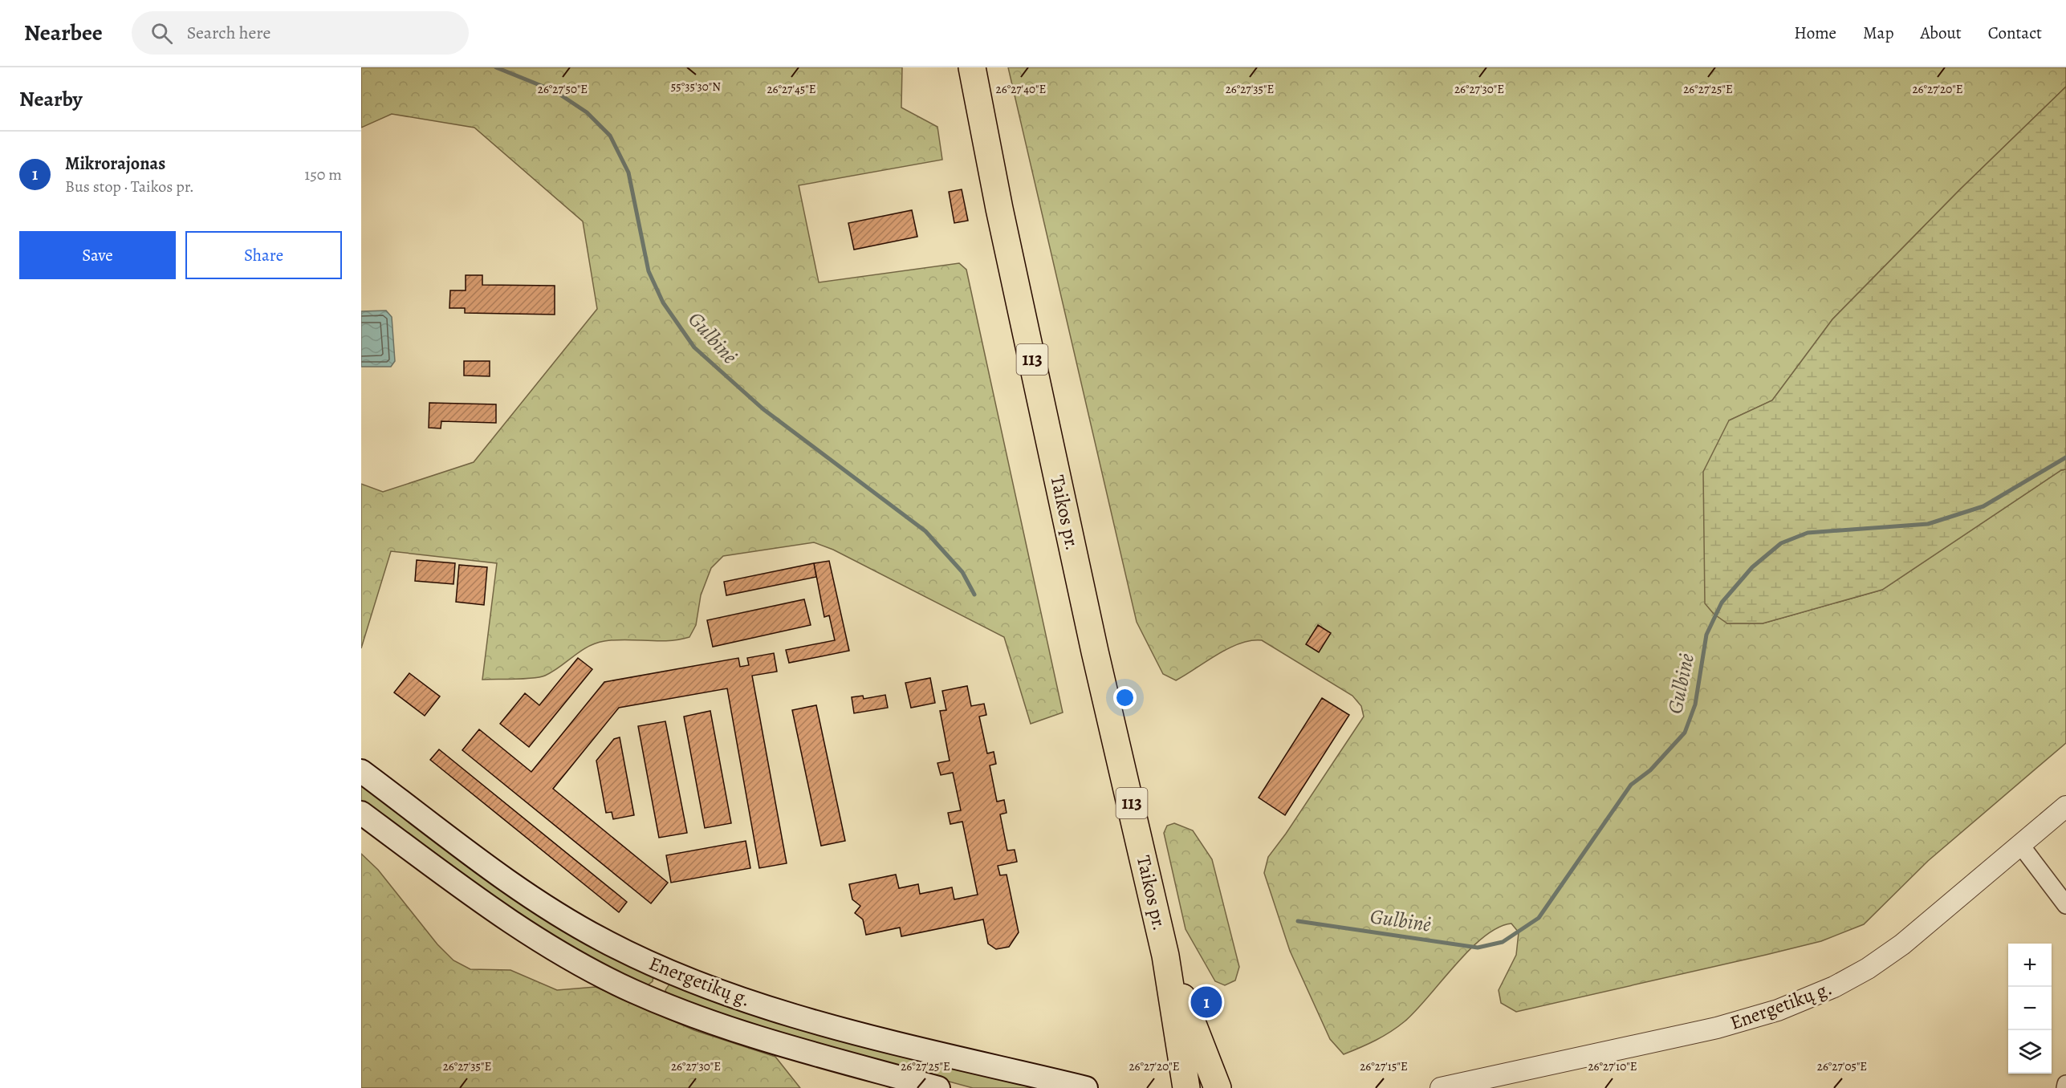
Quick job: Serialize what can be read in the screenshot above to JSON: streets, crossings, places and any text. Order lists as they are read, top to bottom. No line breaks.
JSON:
{"streets":{"main road":["113","Taikos pr.","Energetikų g."]},"water":["Gulbinė"],"page":{"header":"Nearbee","search":"Search here","nav":["Home","Map","About","Contact"],"heading":"Nearby","list":[{"mark":"1","name":"Mikrorajonas","note":"Bus stop · Taikos pr.","value":"150 m"}],"buttons":["Save","Share"],"map_buttons":["+","−"],"pins":"1"},"coordinates":["55°35'30\"N","26°27'50\"E","26°27'45\"E","26°27'40\"E","26°27'35\"E","26°27'30\"E","26°27'25\"E","26°27'20\"E","26°27'15\"E","26°27'10\"E","26°27'05\"E"]}
